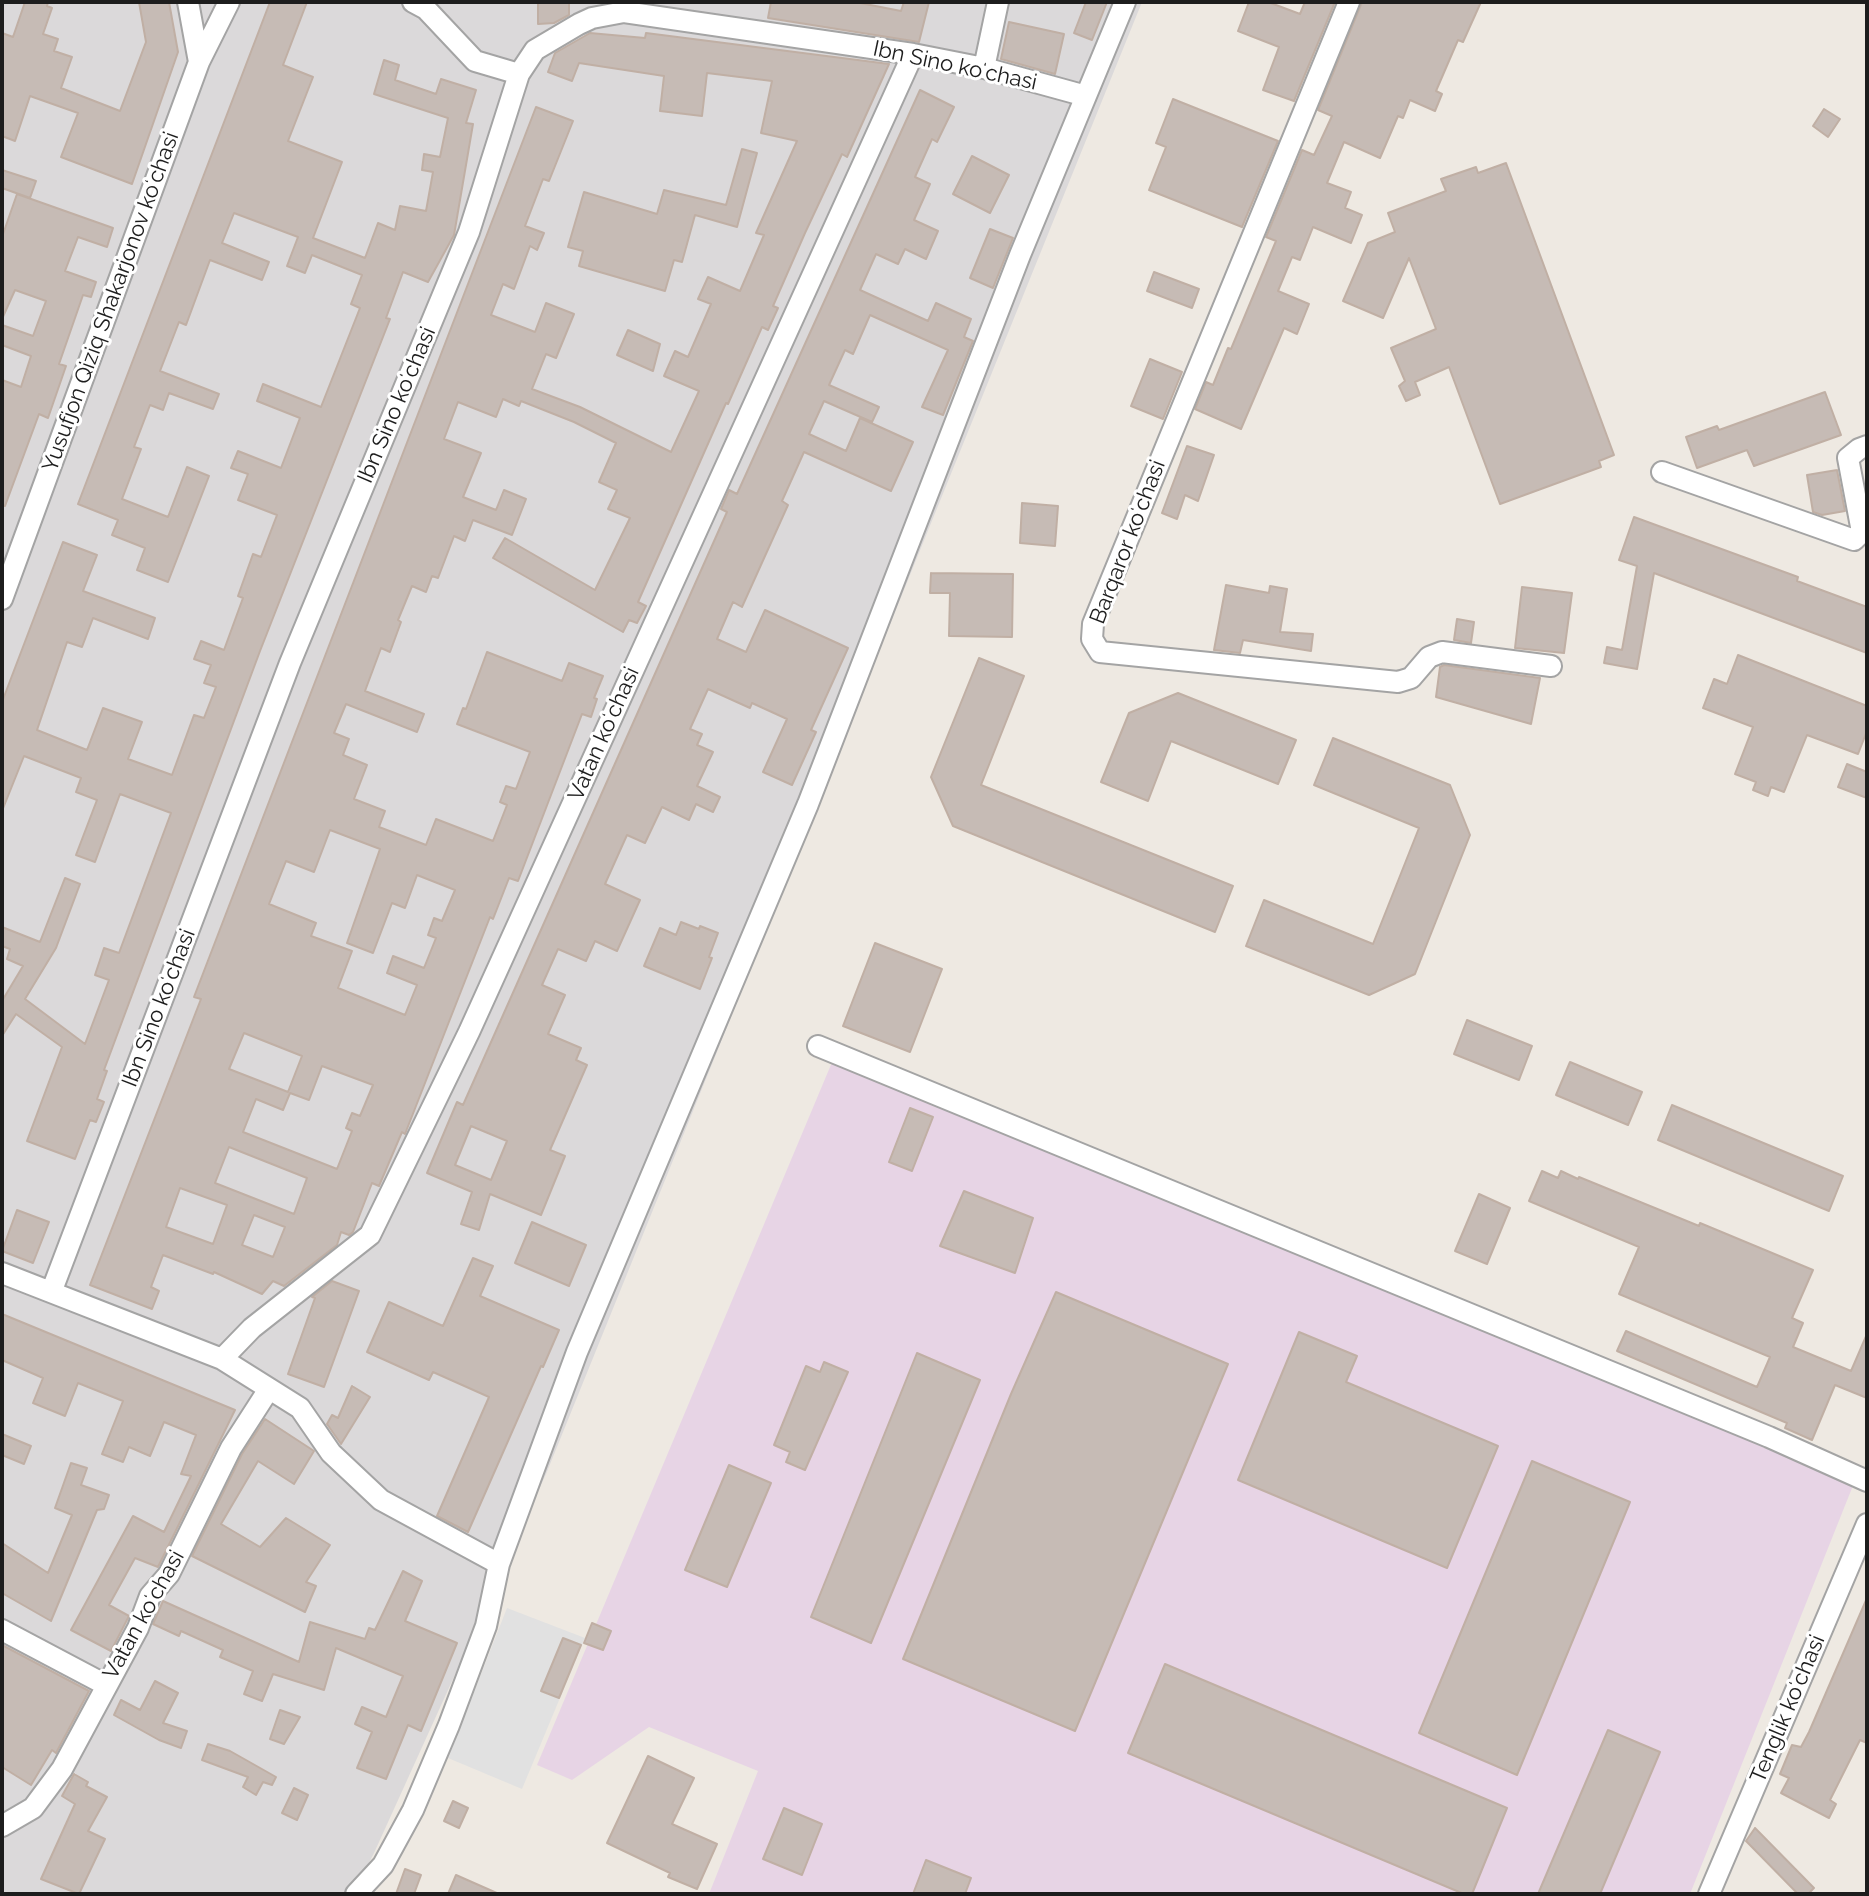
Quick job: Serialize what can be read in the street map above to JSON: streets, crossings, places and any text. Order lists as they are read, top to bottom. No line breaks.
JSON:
{"streets":{"street":["Ibn Sino koʻchasi","Yusufjon Qiziq Shakarjonov koʻchasi","Barqaror koʻchasi","Vatan koʻchasi","Tenglik koʻchasi"]},"crossings":[["Ibn Sino koʻchasi","Vatan koʻchasi"]]}
